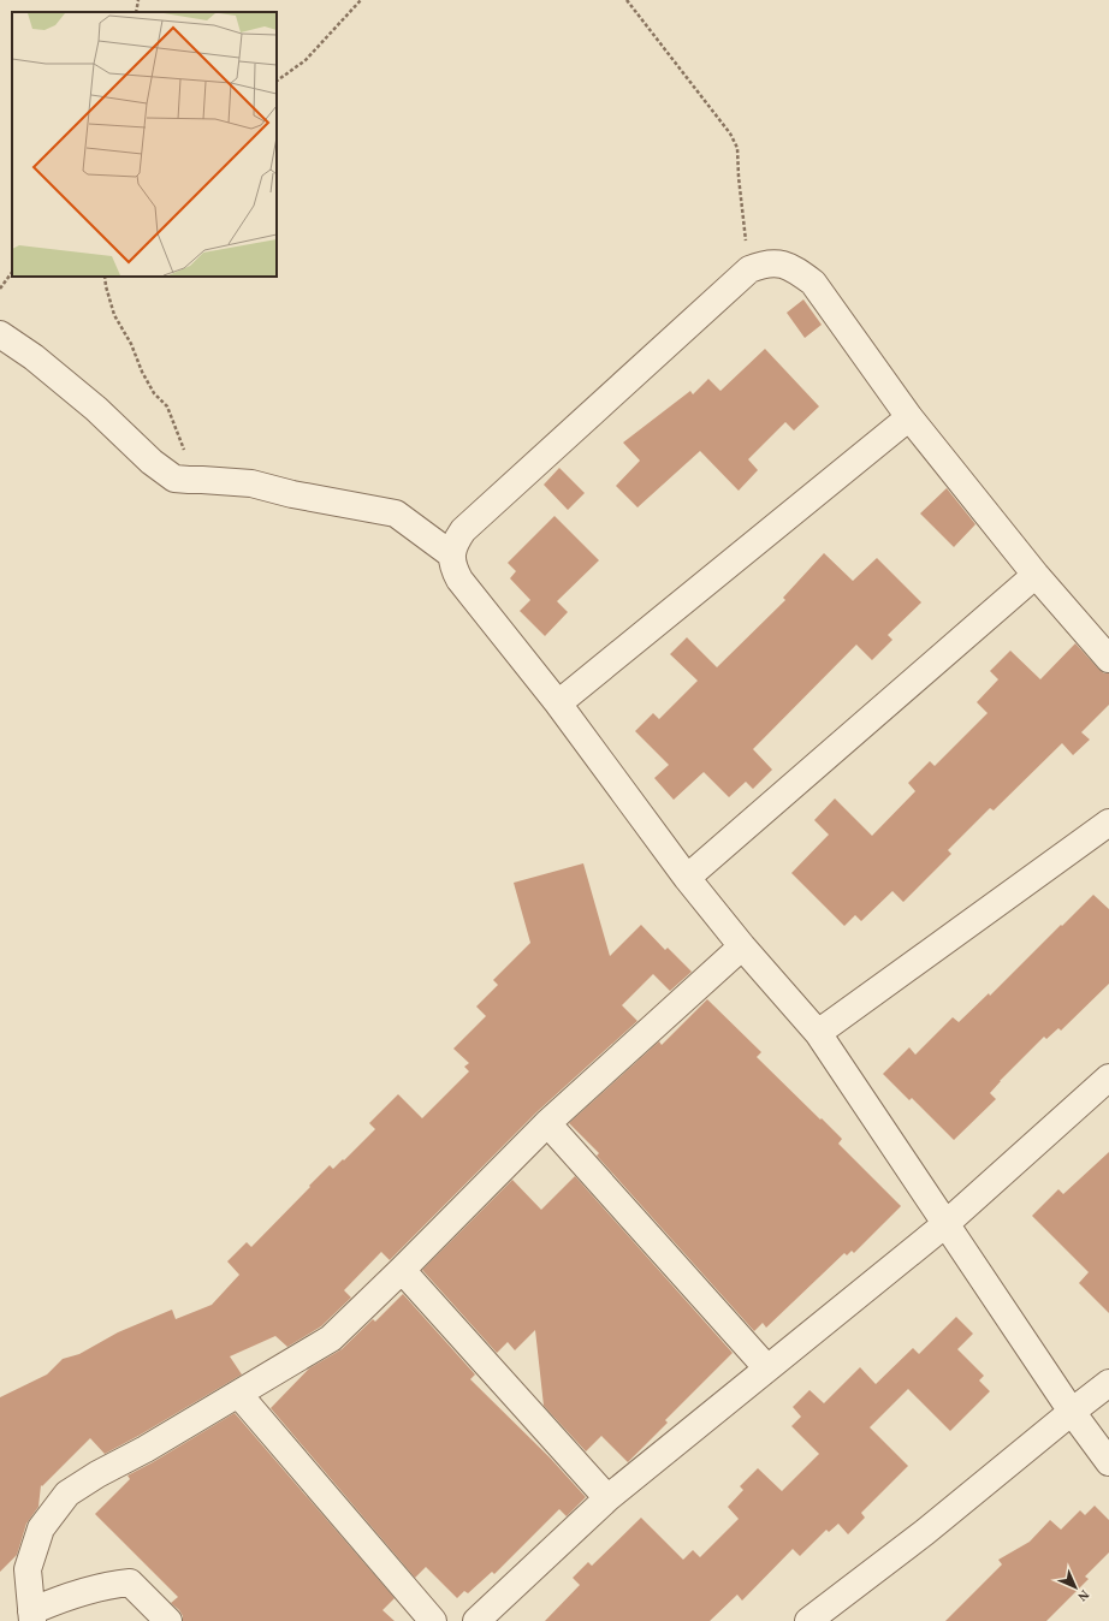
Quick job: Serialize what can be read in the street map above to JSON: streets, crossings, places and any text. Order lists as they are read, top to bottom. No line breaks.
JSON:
{"north":"bottom right"}
